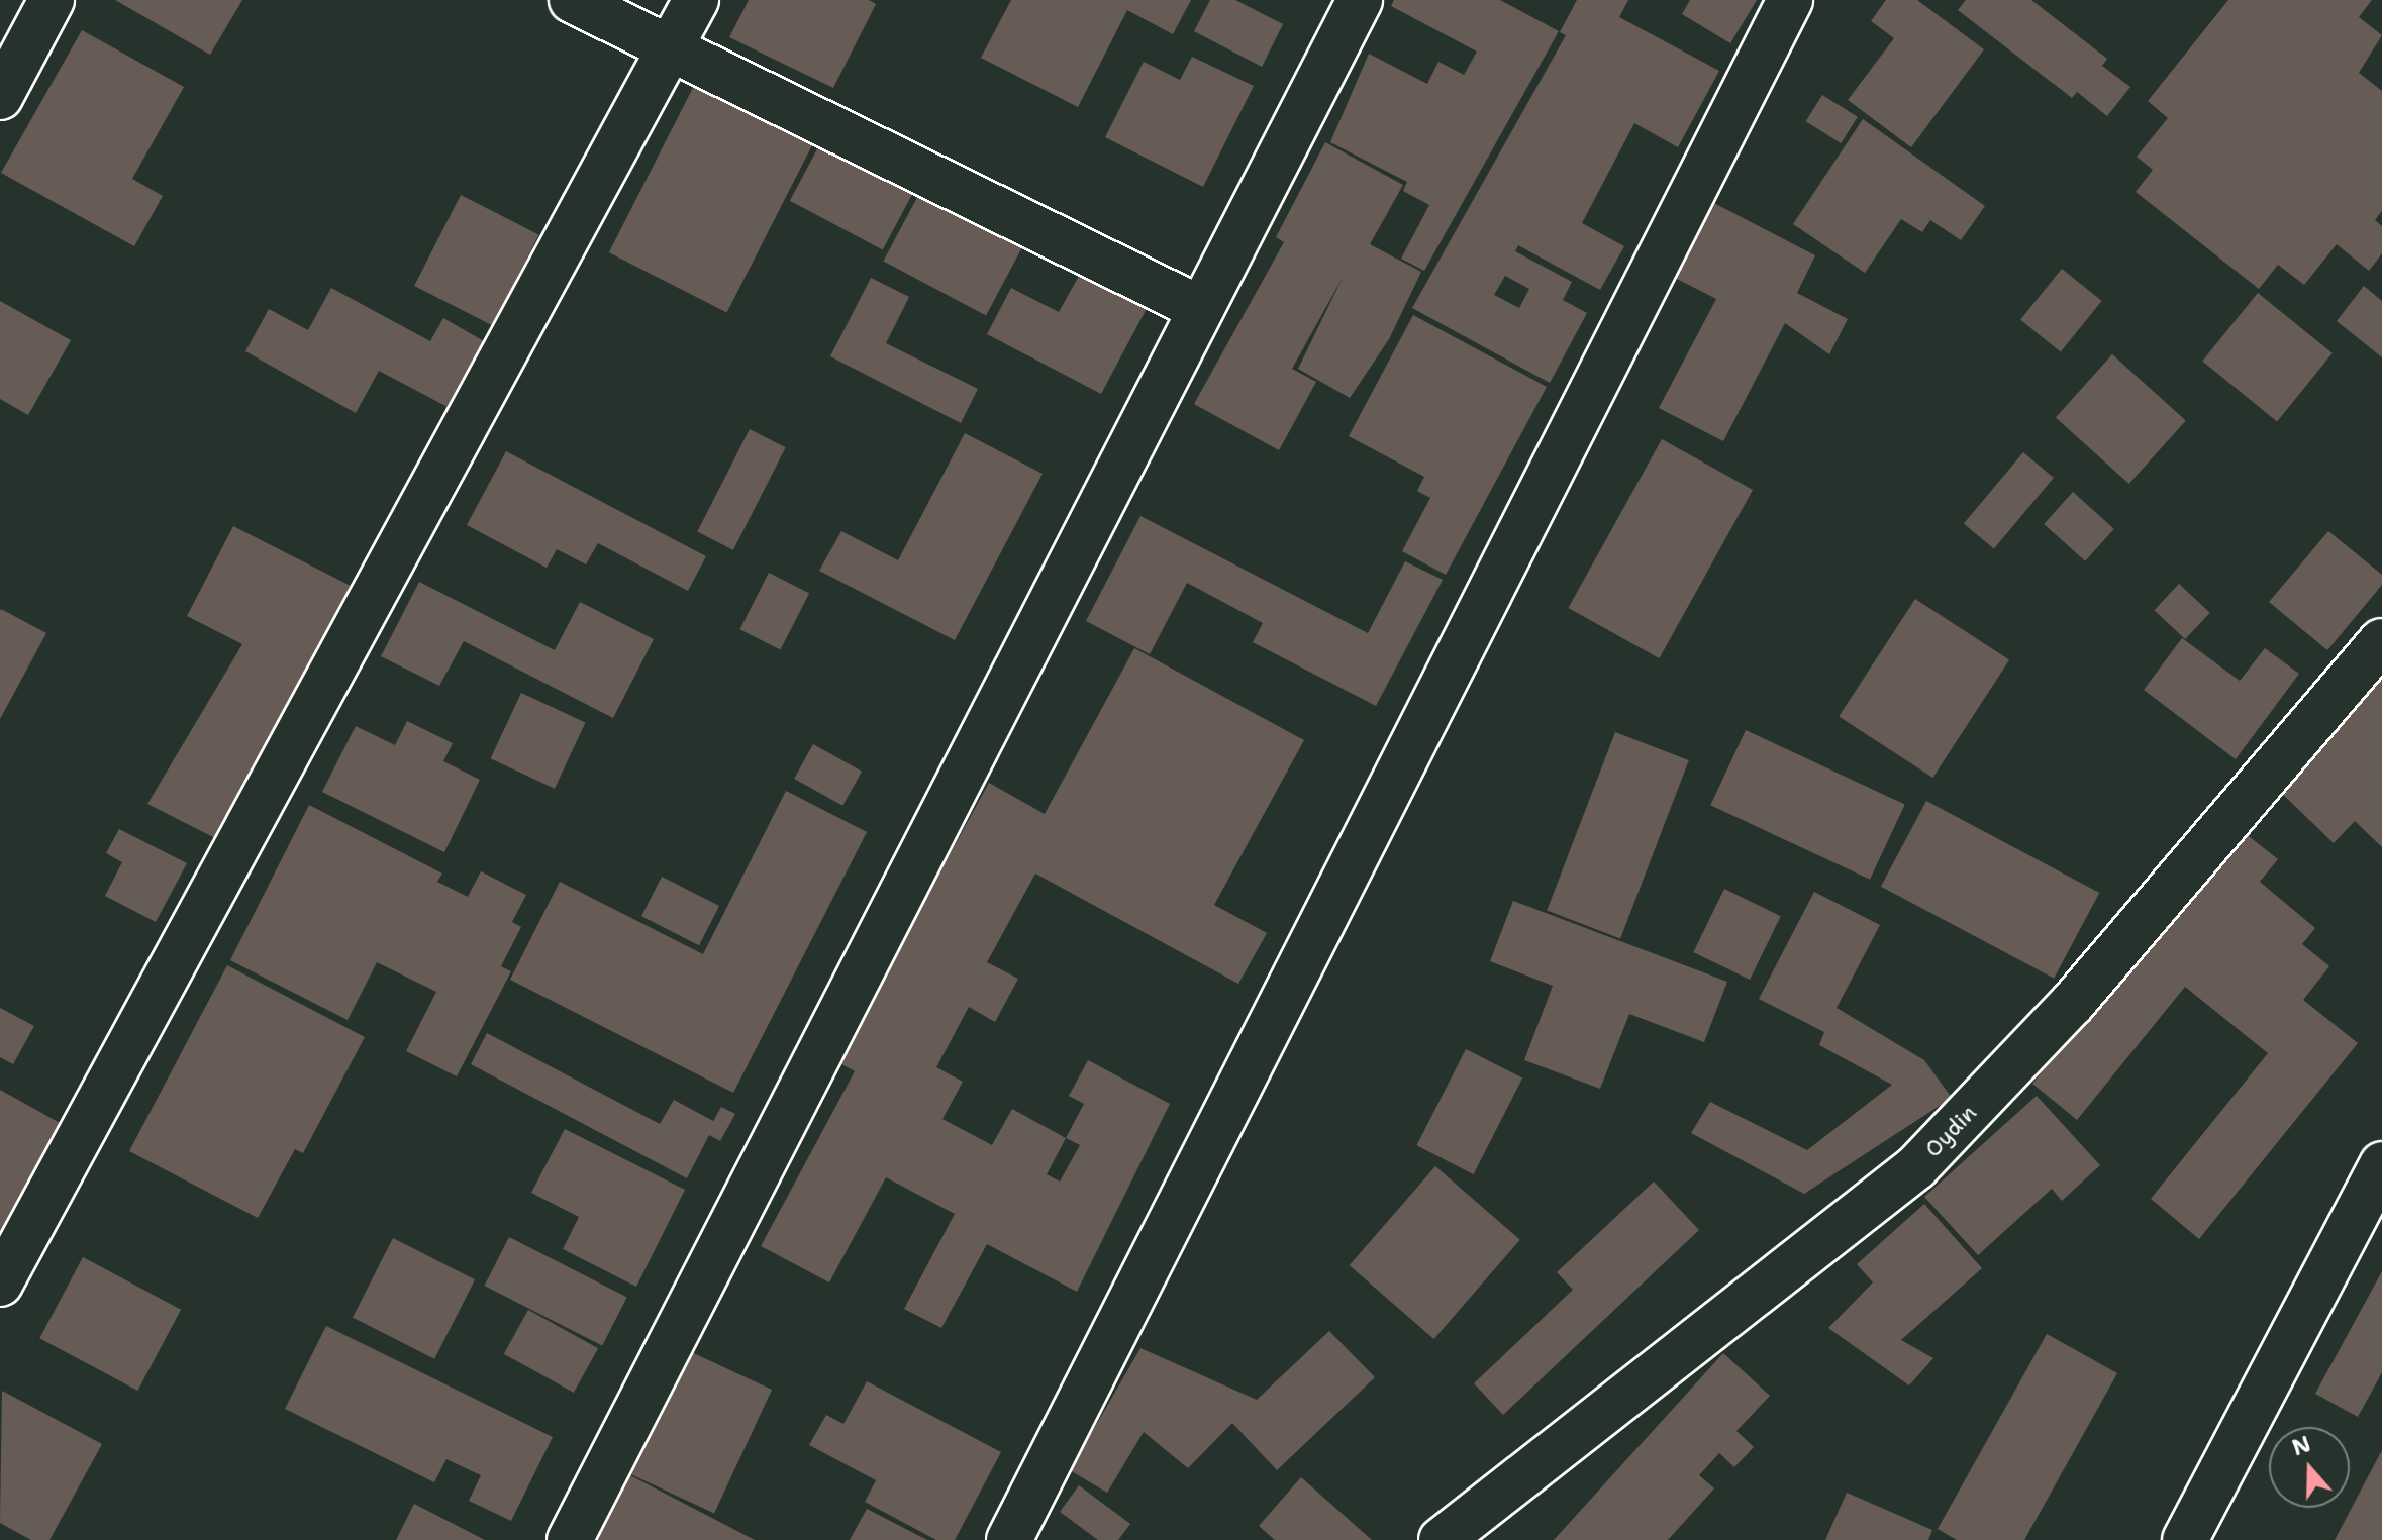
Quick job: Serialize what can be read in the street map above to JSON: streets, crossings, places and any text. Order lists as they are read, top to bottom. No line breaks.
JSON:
{"streets":{"street":["Oydin"]},"north":"top"}
